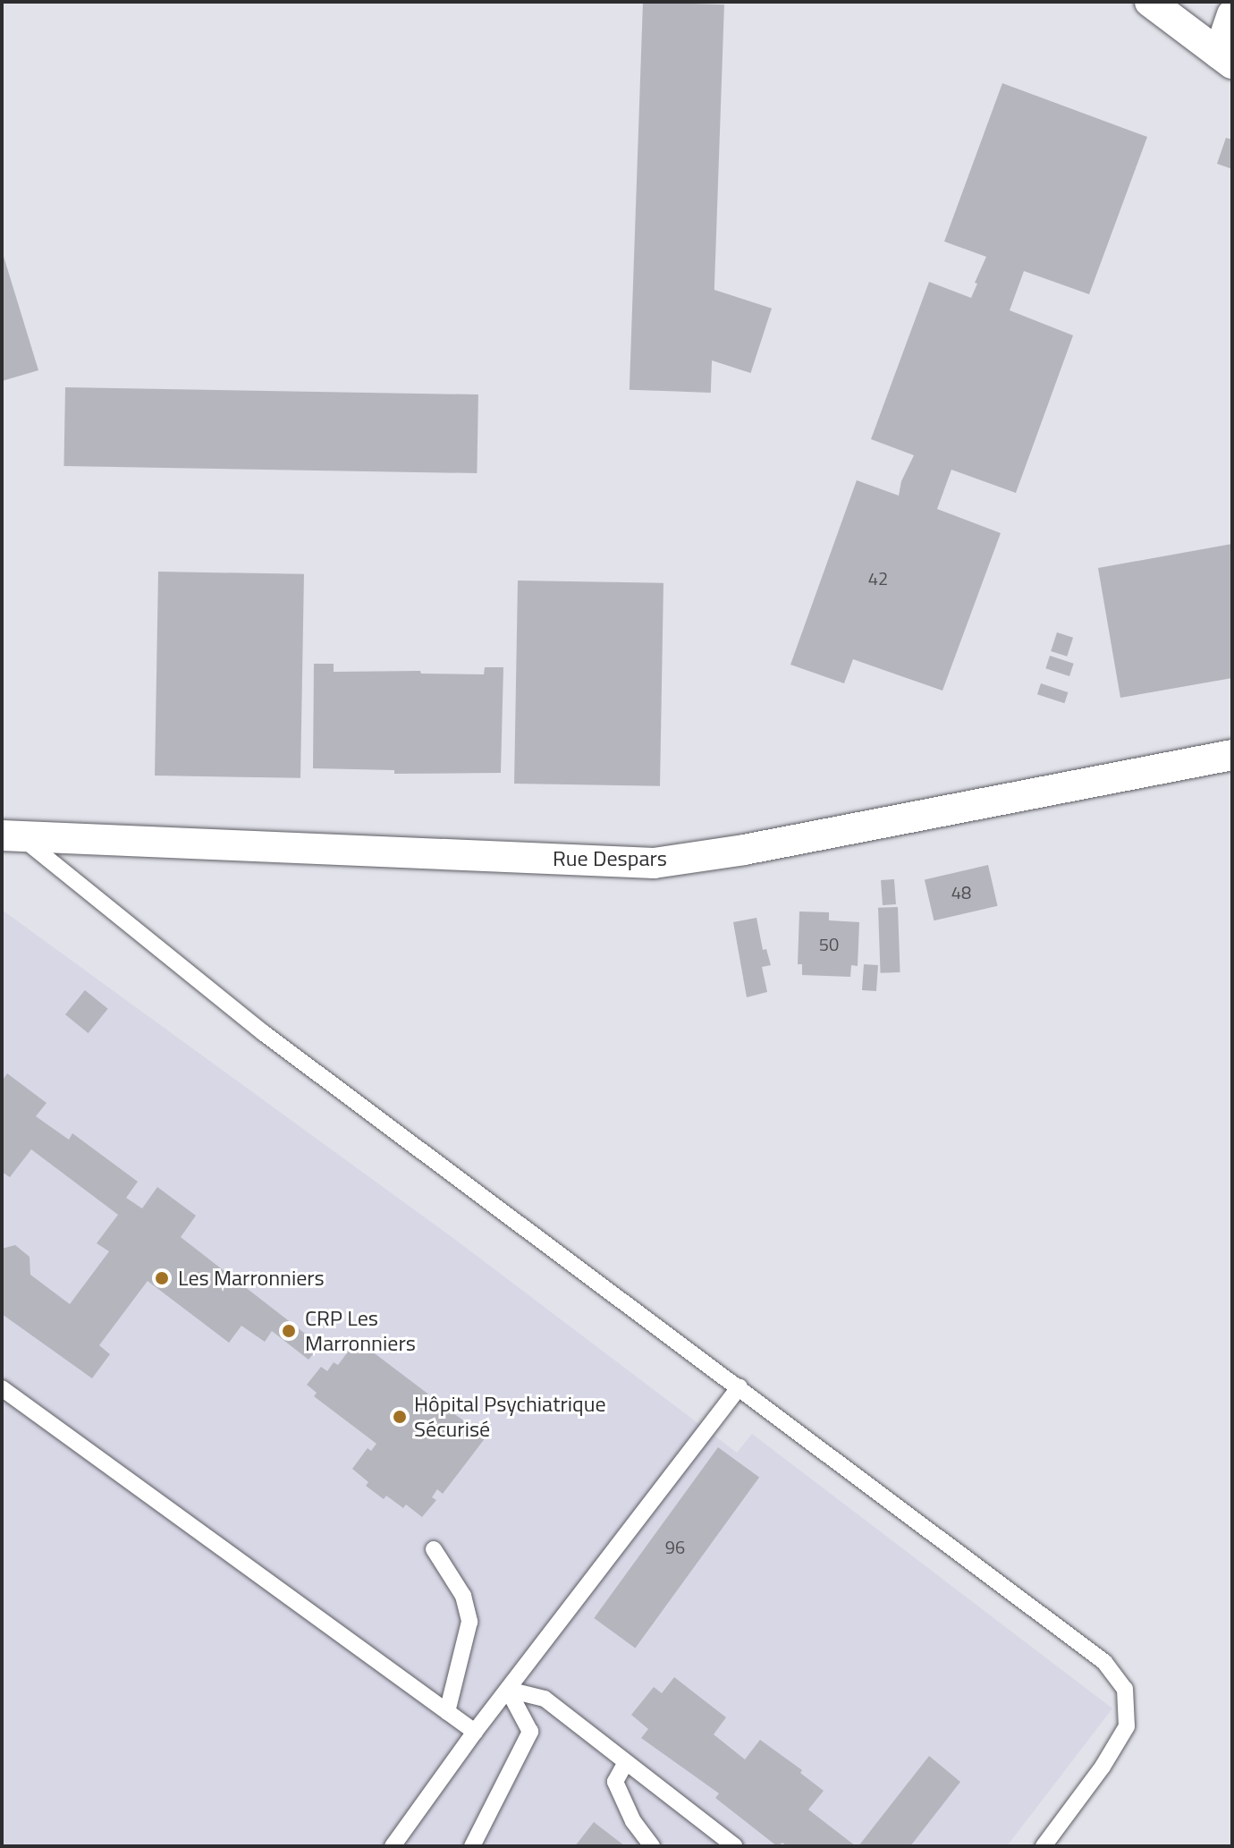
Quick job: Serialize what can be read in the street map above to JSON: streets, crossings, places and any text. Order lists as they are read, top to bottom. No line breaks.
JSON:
{"streets":{"street":["Rue Despars"]},"places":["Les Marronniers","CRP Les Marronniers","Hôpital Psychiatrique Sécurisé"],"house_numbers":["42","48","50","96"]}
